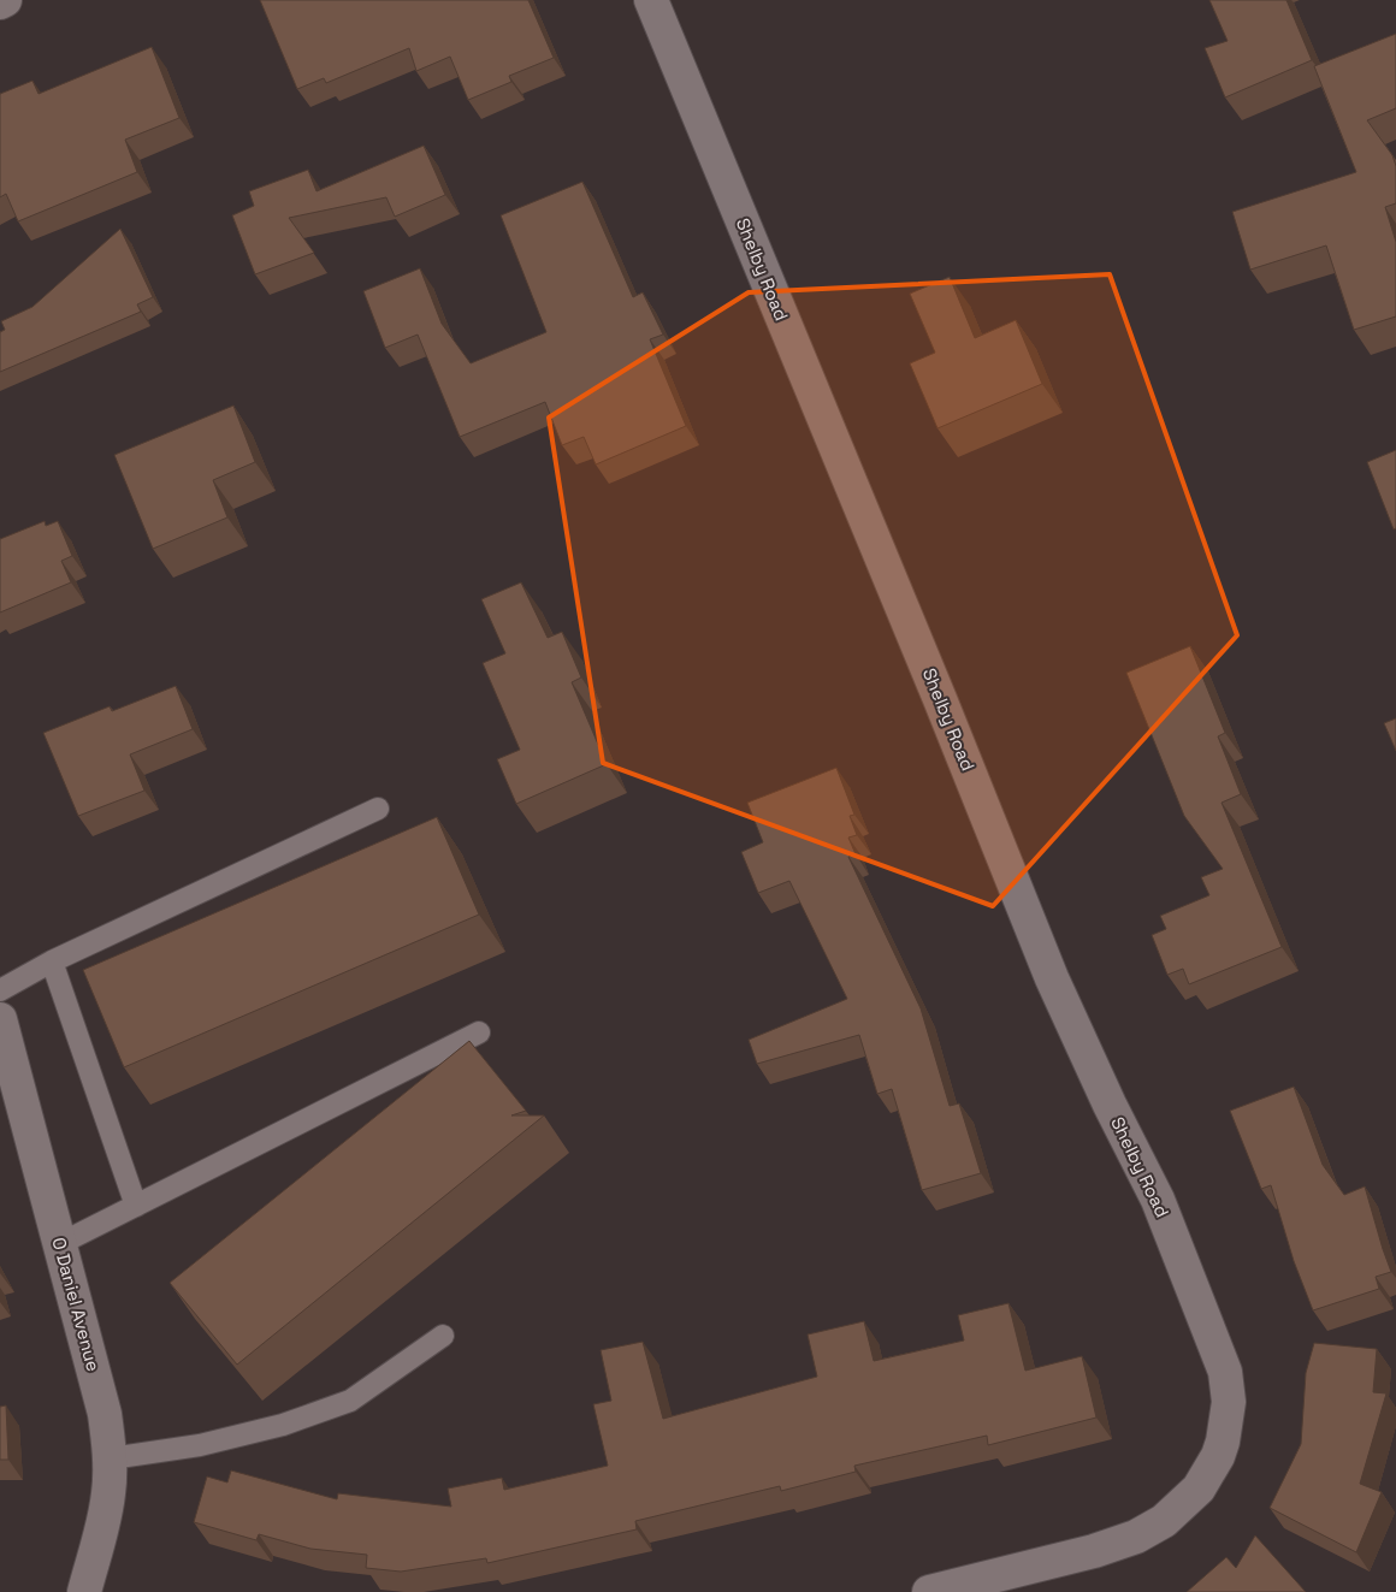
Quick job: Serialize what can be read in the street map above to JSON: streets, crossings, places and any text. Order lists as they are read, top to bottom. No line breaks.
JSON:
{"streets":{"street":["Shelby Road","O Daniel Avenue"]}}
